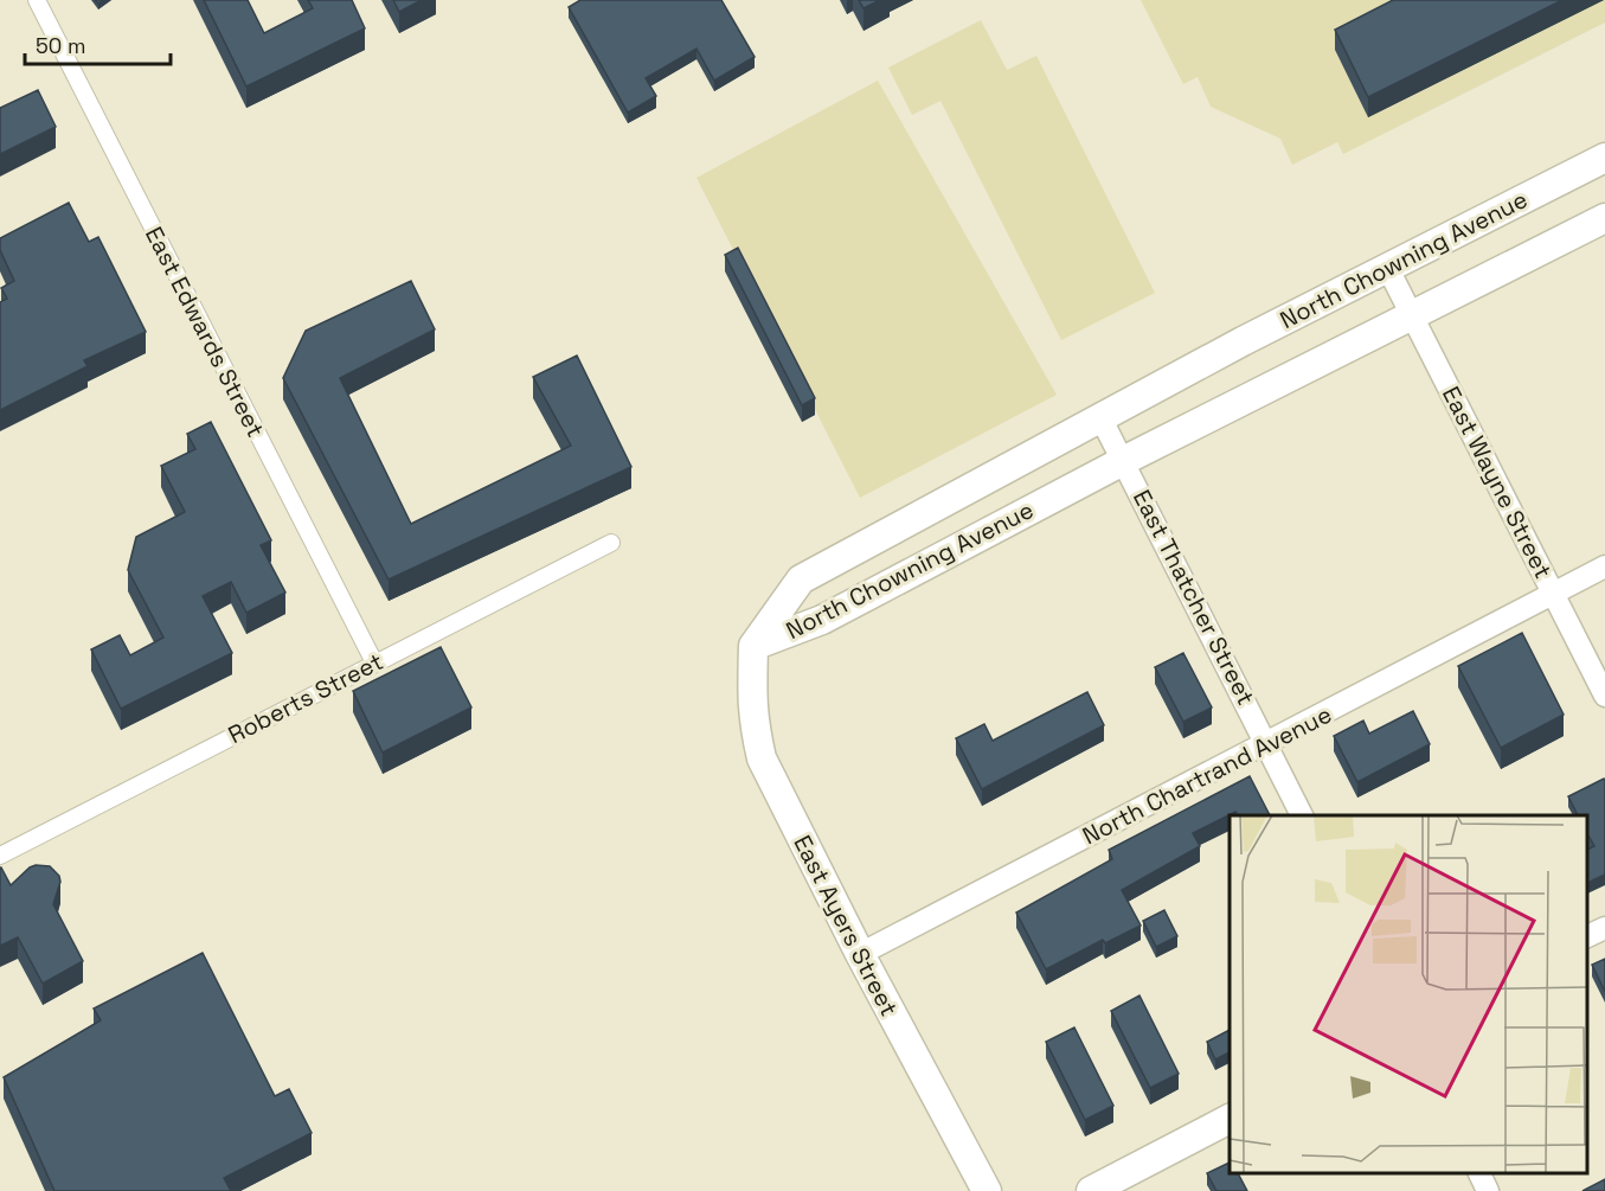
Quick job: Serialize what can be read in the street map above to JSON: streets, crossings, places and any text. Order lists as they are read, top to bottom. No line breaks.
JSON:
{"streets":{"street":["North Chowning Avenue","East Edwards Street","East Wayne Street","East Thatcher Street","Roberts Street","North Chartrand Avenue","East Ayers Street"]},"crossings":[["North Chowning Avenue","East Wayne Street"],["North Chowning Avenue","East Thatcher Street"],["North Chowning Avenue","East Ayers Street"],["East Edwards Street","Roberts Street"],["East Wayne Street","North Chartrand Avenue"],["East Thatcher Street","North Chartrand Avenue"],["North Chartrand Avenue","East Ayers Street"]],"scale_bar":"50 m"}
